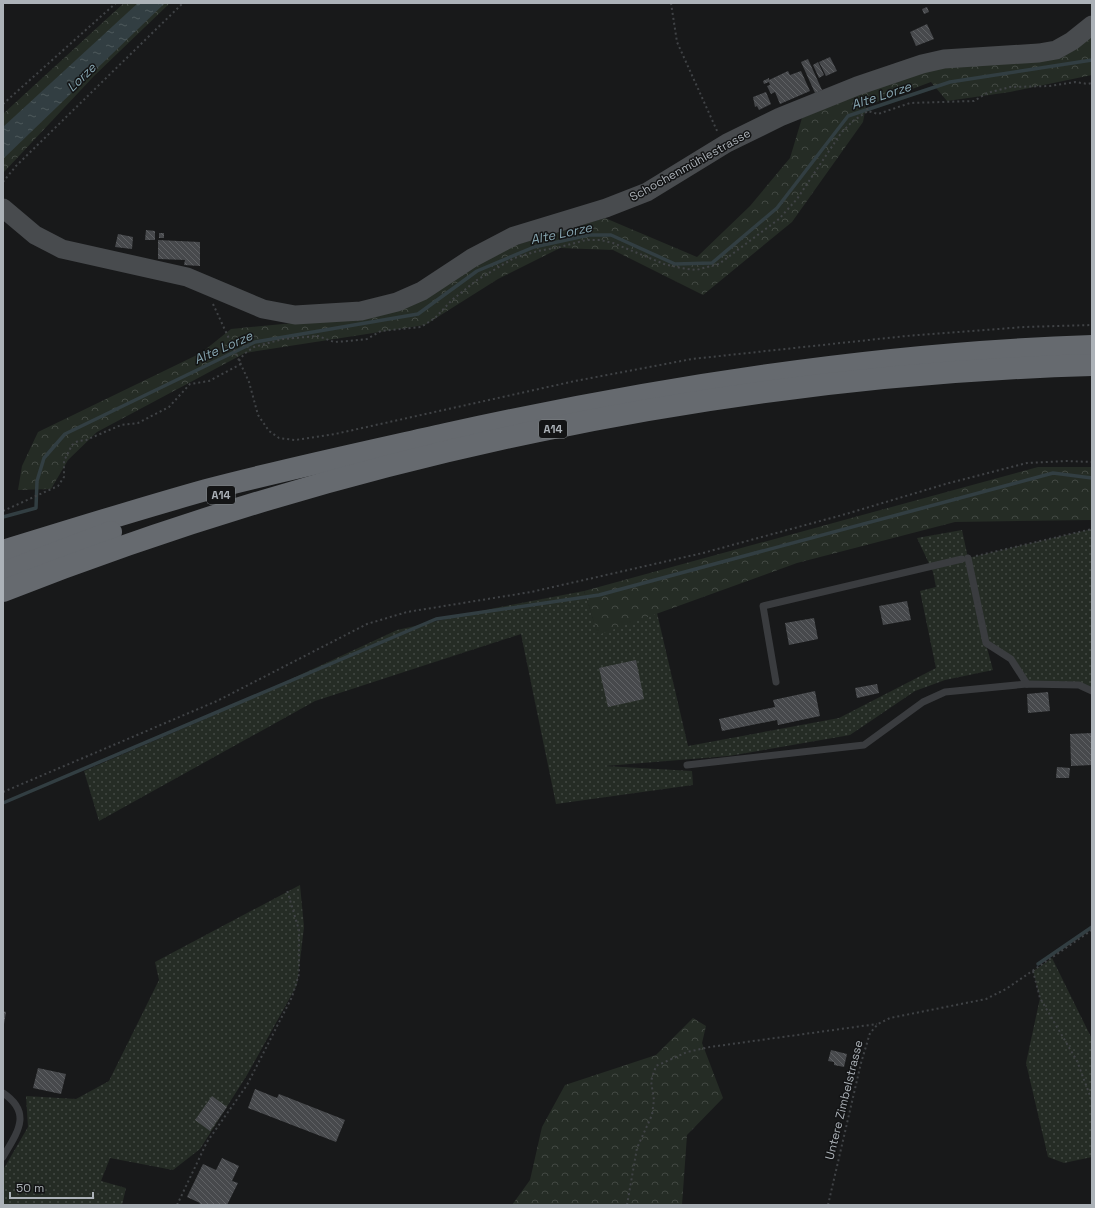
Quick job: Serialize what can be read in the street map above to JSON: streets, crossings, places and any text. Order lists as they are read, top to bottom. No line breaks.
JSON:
{"streets":{"highway":["A14"],"street":["Schochenmühlestrasse"],"path":["Untere Zimbelstrasse"]},"water":["Lorze","Alte Lorze"],"scale_bar":"50 m"}
